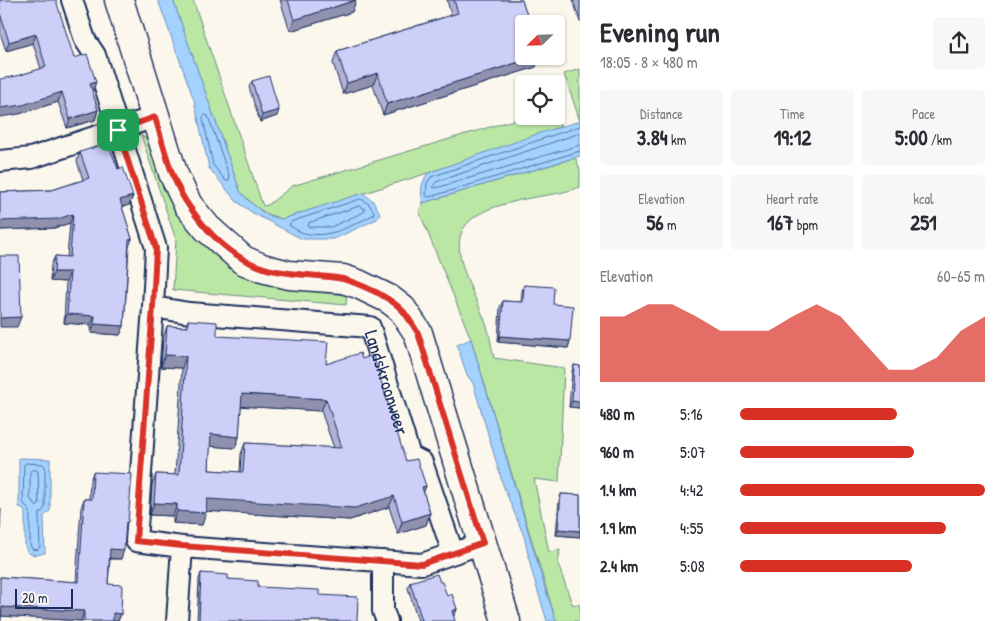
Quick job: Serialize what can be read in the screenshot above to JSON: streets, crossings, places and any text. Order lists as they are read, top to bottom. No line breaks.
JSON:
{"streets":{"street":["Landskroonweer"]},"scale_bar":"20 m","north":"bottom left","page":{"heading":["Evening run","18:05 · 8 × 480 m"],"stats":[["Distance","3.84 km"],["Time","19:12"],["Pace","5:00 /km"],["Elevation","56 m"],["Heart rate","167 bpm"],["kcal","251"]],"chart":["Elevation","60–65 m"],"list":[{"name":"480 m","note":"5:16"},{"name":"960 m","note":"5:07"},{"name":"1.4 km","note":"4:42"},{"name":"1.9 km","note":"4:55"},{"name":"2.4 km","note":"5:08"}],"scale":"20 m"}}
